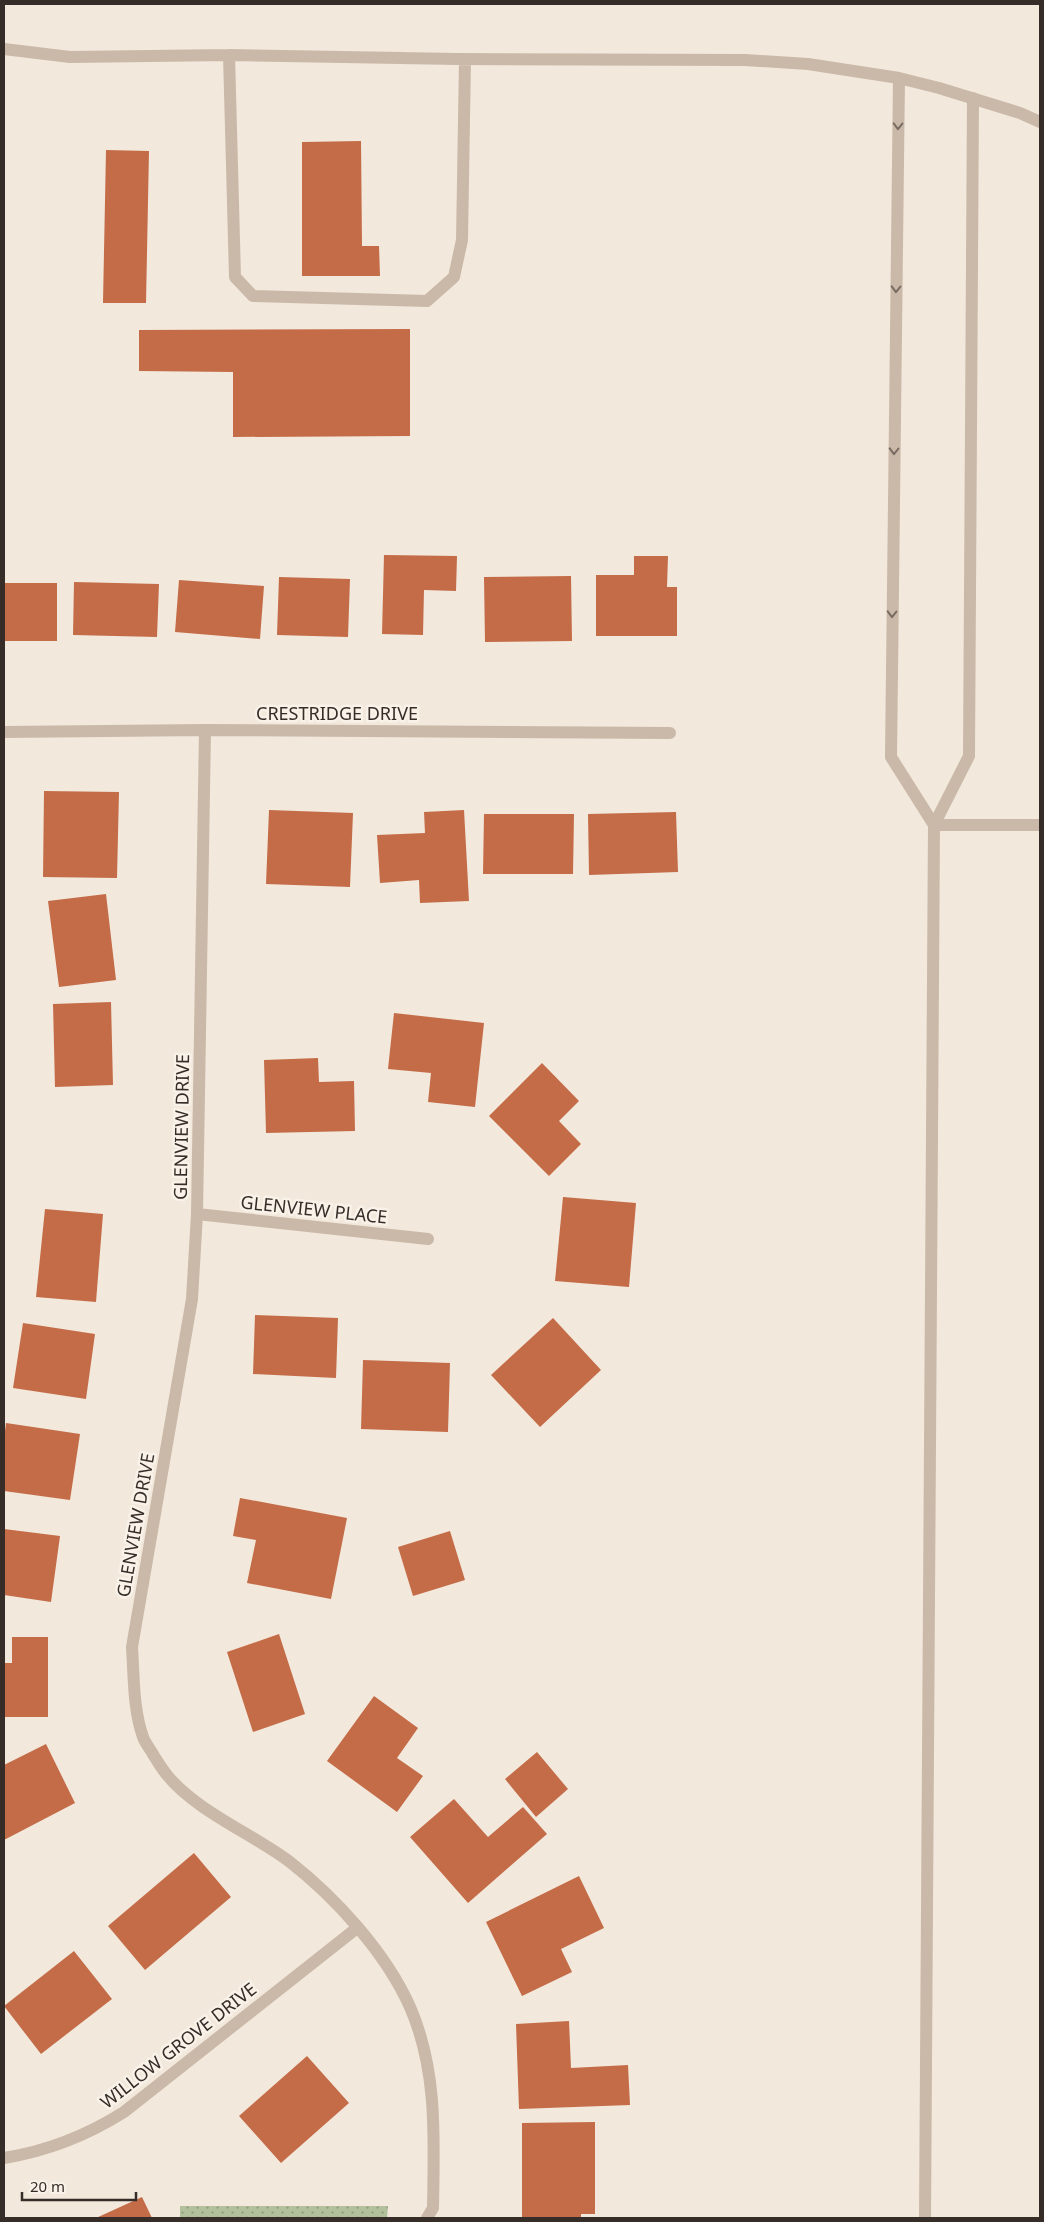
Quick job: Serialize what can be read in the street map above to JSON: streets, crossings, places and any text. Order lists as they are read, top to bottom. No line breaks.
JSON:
{"streets":{"street":["CRESTRIDGE DRIVE","GLENVIEW DRIVE","GLENVIEW PLACE","WILLOW GROVE DRIVE"]},"crossings":[["CRESTRIDGE DRIVE","GLENVIEW DRIVE"],["GLENVIEW DRIVE","GLENVIEW PLACE"],["GLENVIEW DRIVE","WILLOW GROVE DRIVE"]],"scale_bar":"20 m"}
